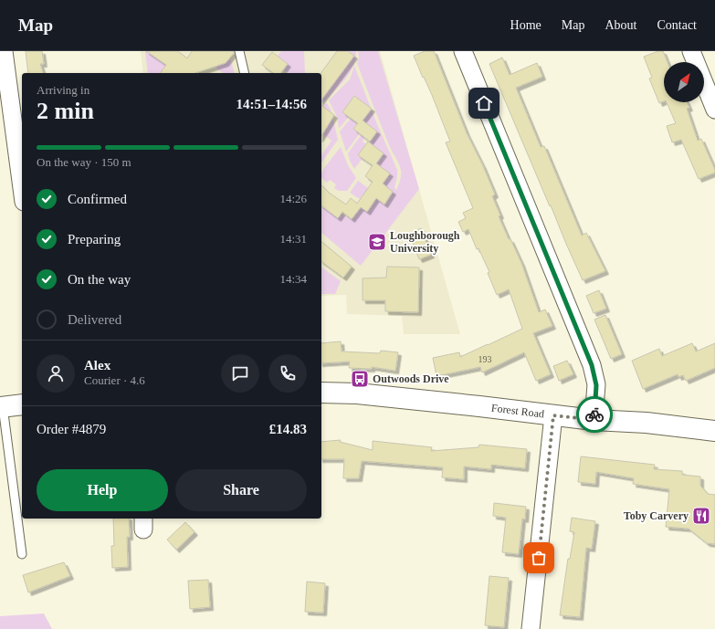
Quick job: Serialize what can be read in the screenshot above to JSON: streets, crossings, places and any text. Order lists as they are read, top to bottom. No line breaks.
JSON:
{"streets":{"street":["Forest Road"]},"places":{"school or university":["Loughborough University"],"bus stop":["Outwoods Drive"],"restaurant":["Toby Carvery"]},"house_numbers":["193"],"north":"top right","page":{"header":"Map","nav":["Home","Map","About","Contact"],"heading":["2 min","Arriving in","14:51–14:56"],"panel":["Alex","Courier · 4.6","Order #4879","£14.83"],"bar":"On the way · 150 m","list":[["Confirmed","14:26"],["Preparing","14:31"],["On the way","14:34"],"Delivered"],"buttons":["Help","Share"]}}
